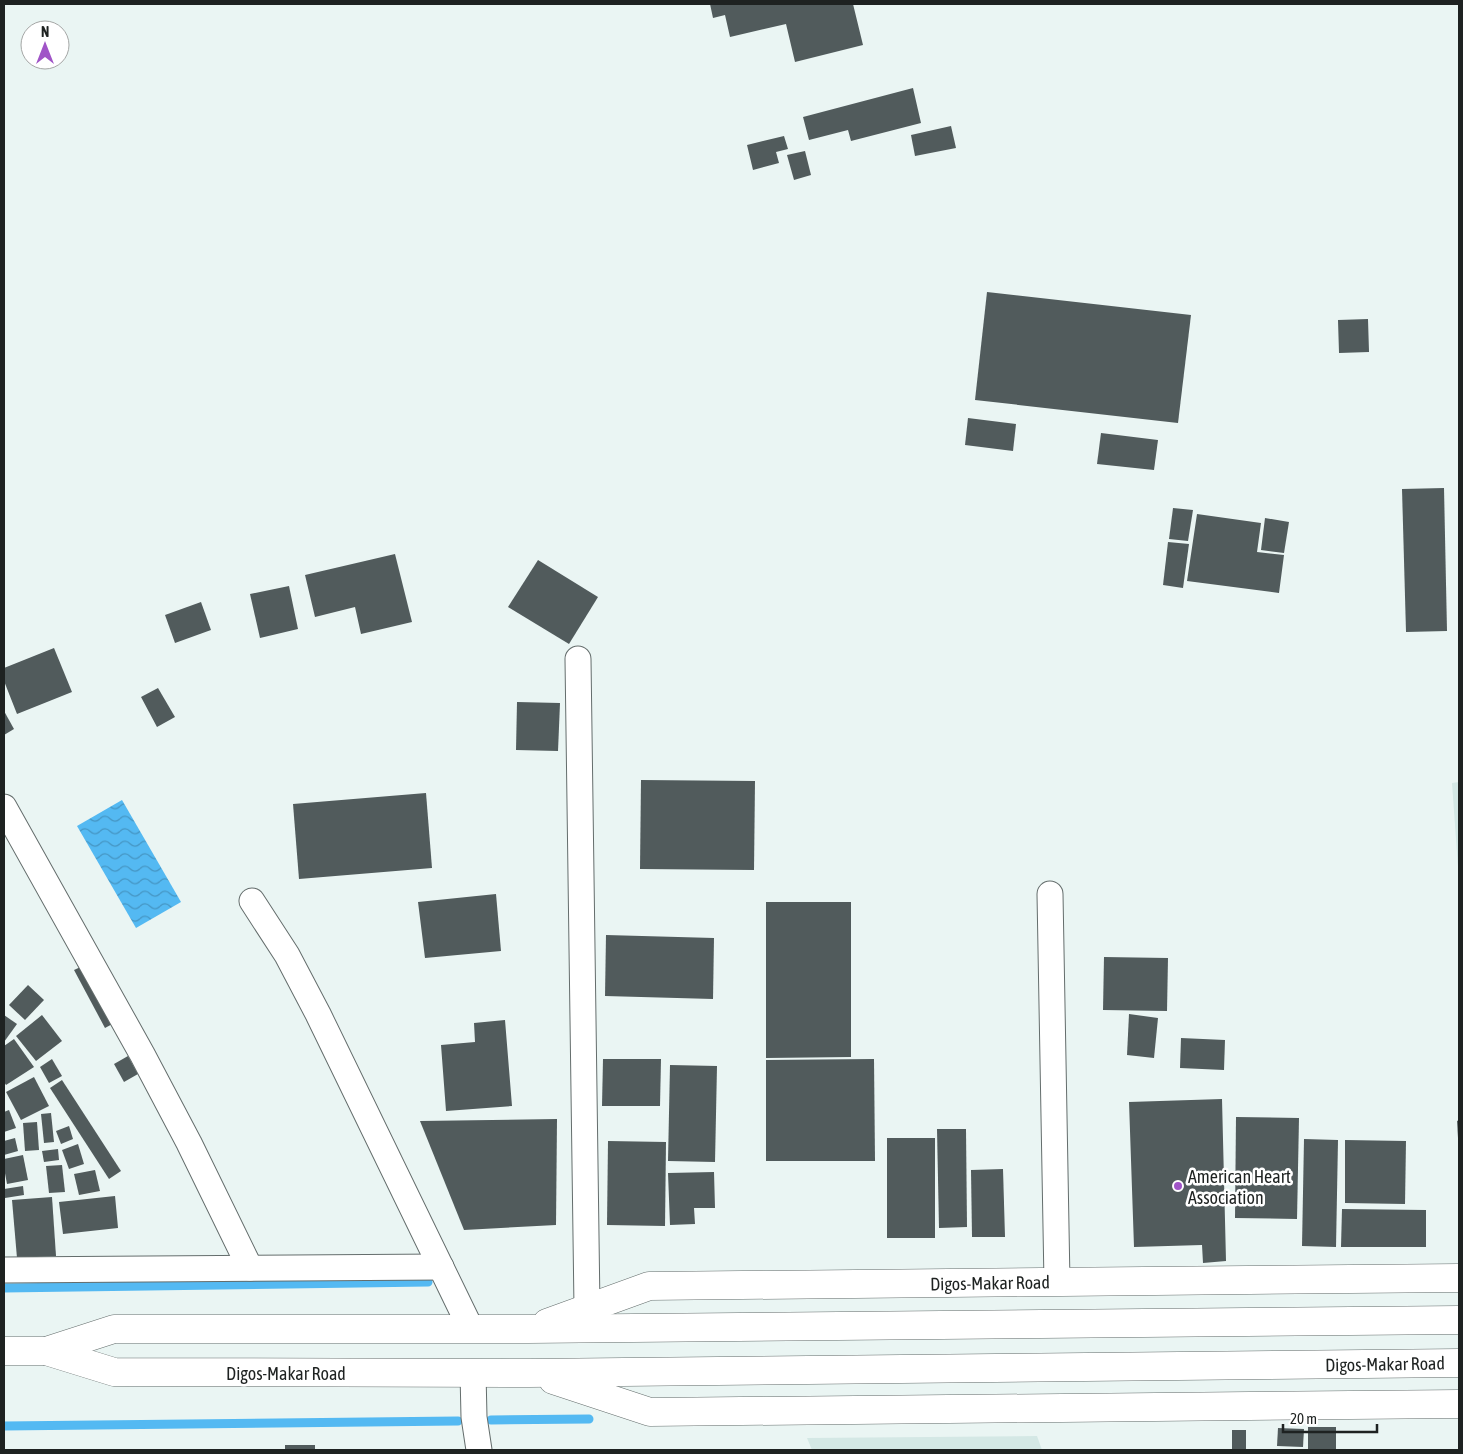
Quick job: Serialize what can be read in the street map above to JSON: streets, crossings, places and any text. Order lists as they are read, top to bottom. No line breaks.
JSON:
{"streets":{"main road":["Digos-Makar Road"]},"places":["American Heart Association"],"scale_bar":"20 m","north":"top"}
